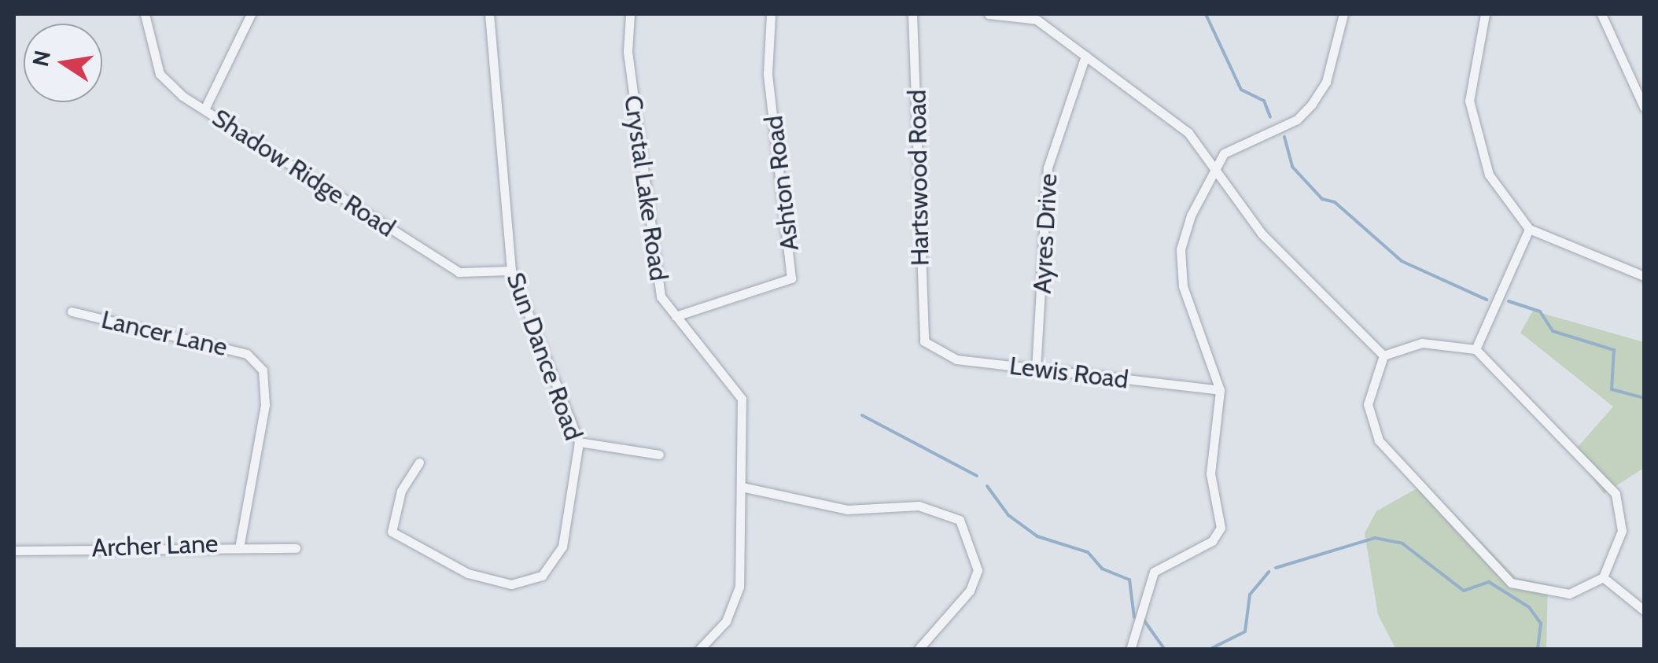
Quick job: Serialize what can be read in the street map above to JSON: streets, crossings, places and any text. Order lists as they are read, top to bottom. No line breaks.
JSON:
{"streets":{"street":["Shadow Ridge Road","Hartswood Road","Ashton Road","Crystal Lake Road","Ayres Drive","Lancer Lane","Sun Dance Road","Lewis Road","Archer Lane"]},"crossings":[["Shadow Ridge Road","Sun Dance Road"],["Hartswood Road","Lewis Road"],["Ashton Road","Crystal Lake Road"],["Ayres Drive","Lewis Road"],["Lancer Lane","Archer Lane"]],"north":"left"}
